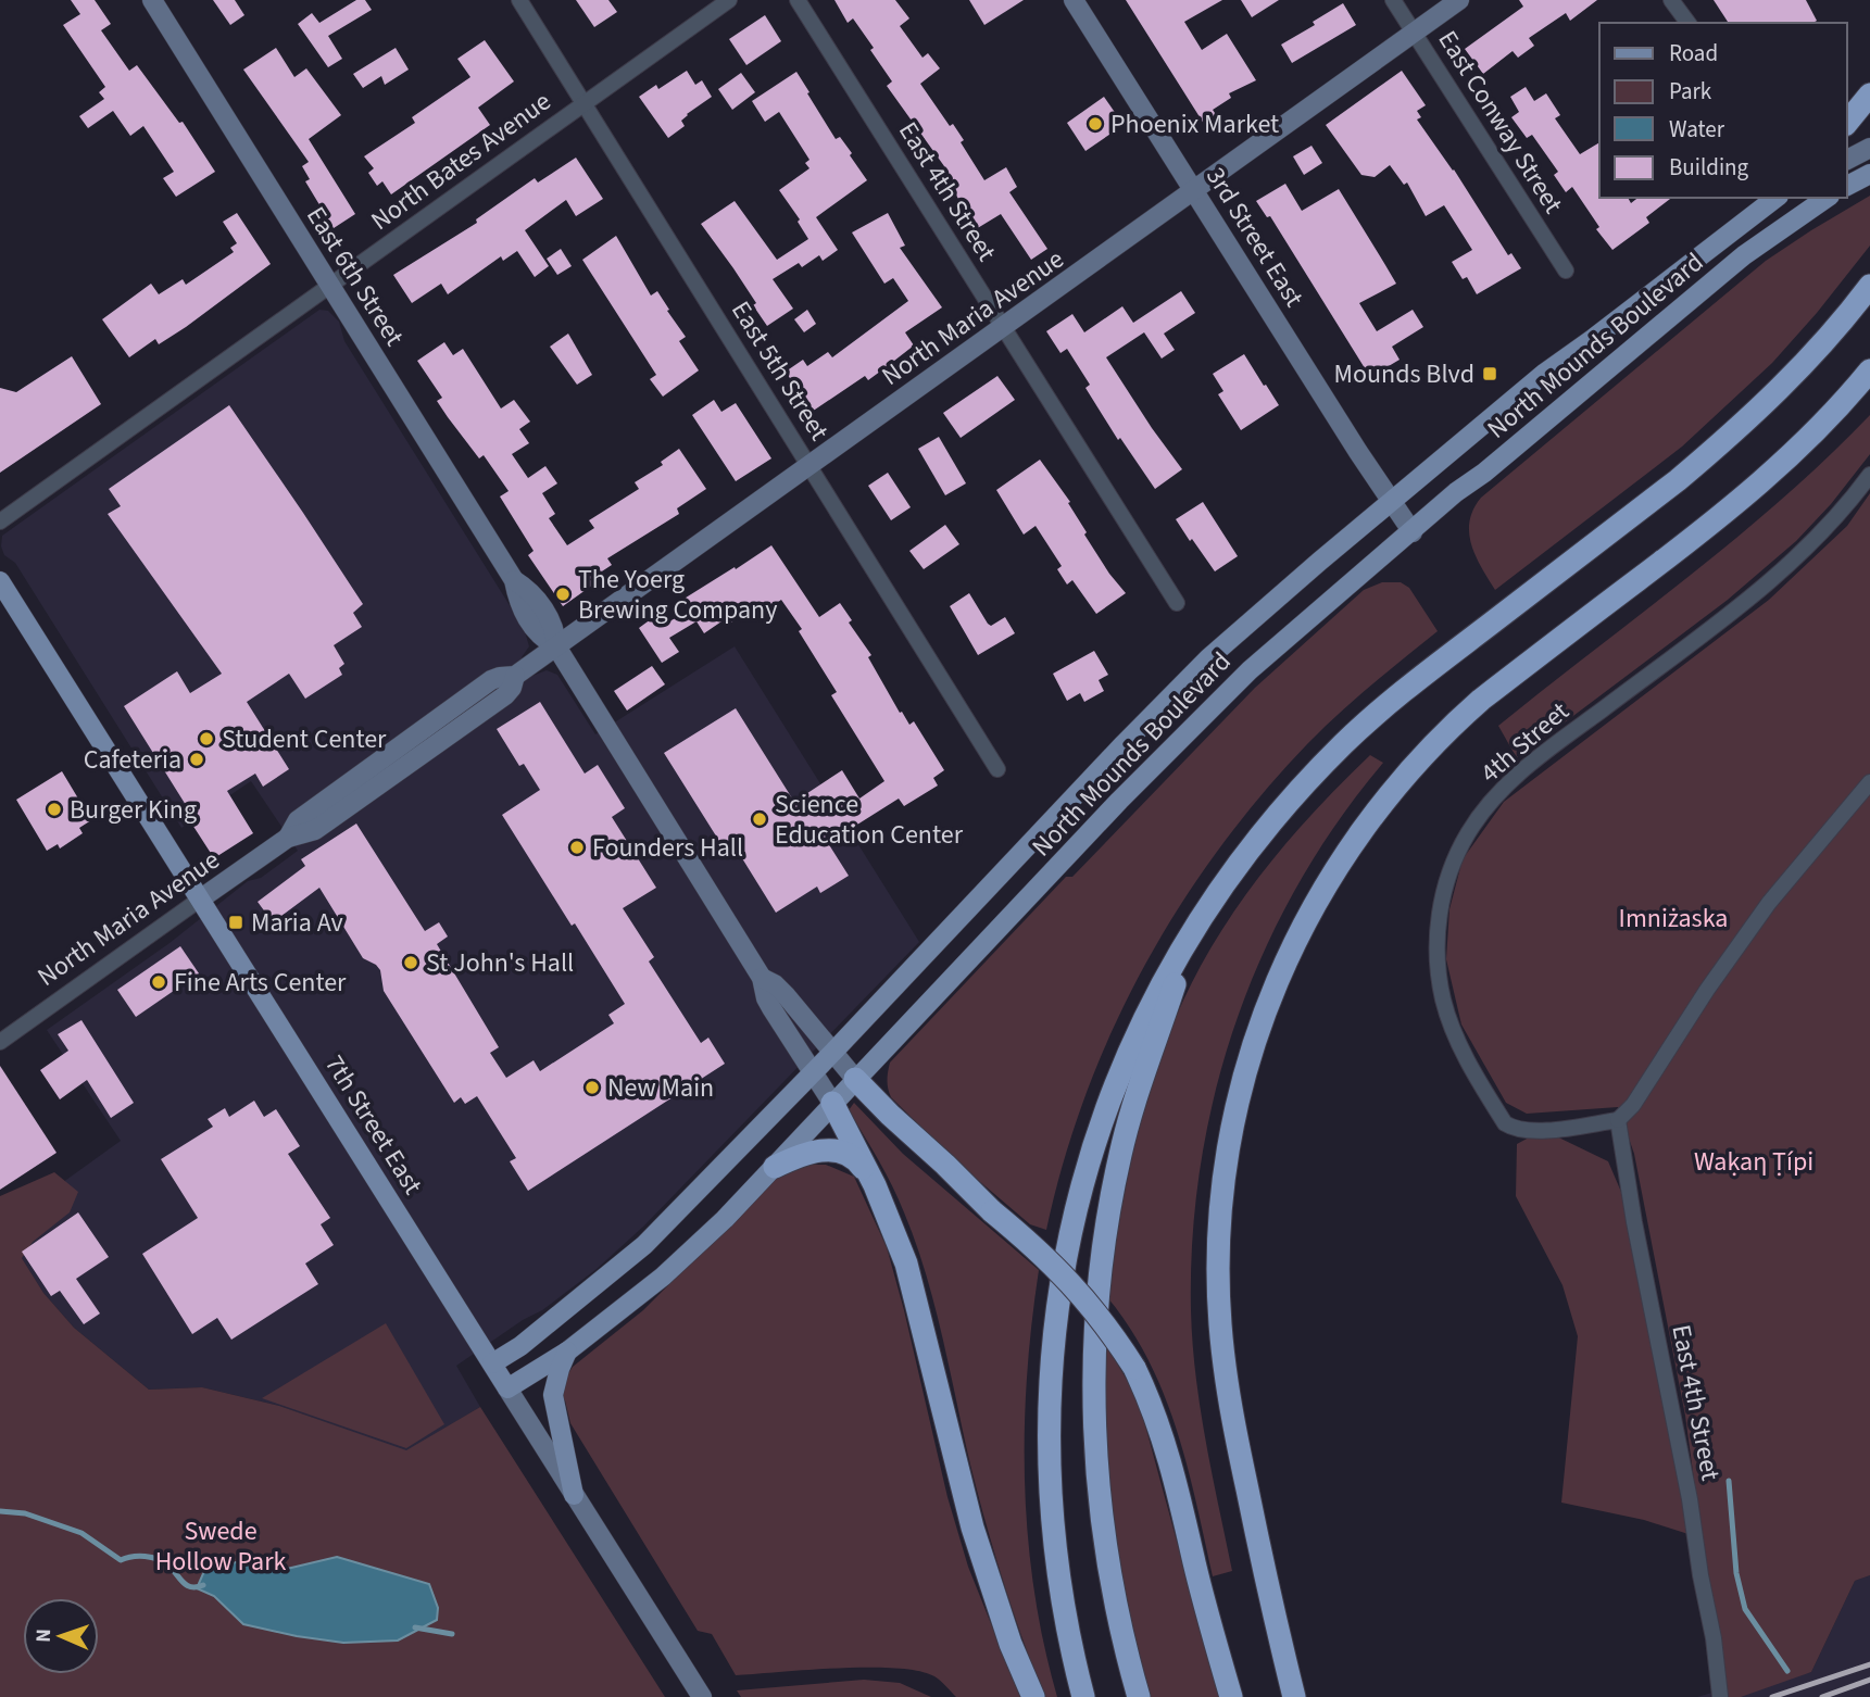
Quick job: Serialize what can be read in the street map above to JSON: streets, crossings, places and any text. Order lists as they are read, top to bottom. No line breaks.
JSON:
{"streets":{"main road":["North Mounds Boulevard","7th Street East"],"street":["East Conway Street","North Bates Avenue","East 4th Street","3rd Street East","East 6th Street","North Maria Avenue","East 5th Street","4th Street"]},"crossings":[["East Conway Street","North Maria Avenue"],["North Bates Avenue","East 6th Street"],["North Bates Avenue","East 5th Street"],["East 4th Street","North Maria Avenue"],["East 4th Street","4th Street"],["3rd Street East","North Maria Avenue"],["3rd Street East","North Mounds Boulevard"],["East 6th Street","North Maria Avenue"],["East 6th Street","North Mounds Boulevard"],["North Maria Avenue","East 5th Street"],["North Maria Avenue","7th Street East"],["North Mounds Boulevard","7th Street East"]],"parks":["Imniżaska","Waḳaƞ Ṭípi","Swede Hollow Park"],"places":{"other":["Phoenix Market","The Yoerg Brewing Company","Student Center","Cafeteria","Burger King","Science Education Center","Founders Hall","St John's Hall","Fine Arts Center","New Main"],"transit":["Mounds Blvd","Maria Av"]},"legend":["Road","Park","Water","Building"],"north":"left"}
